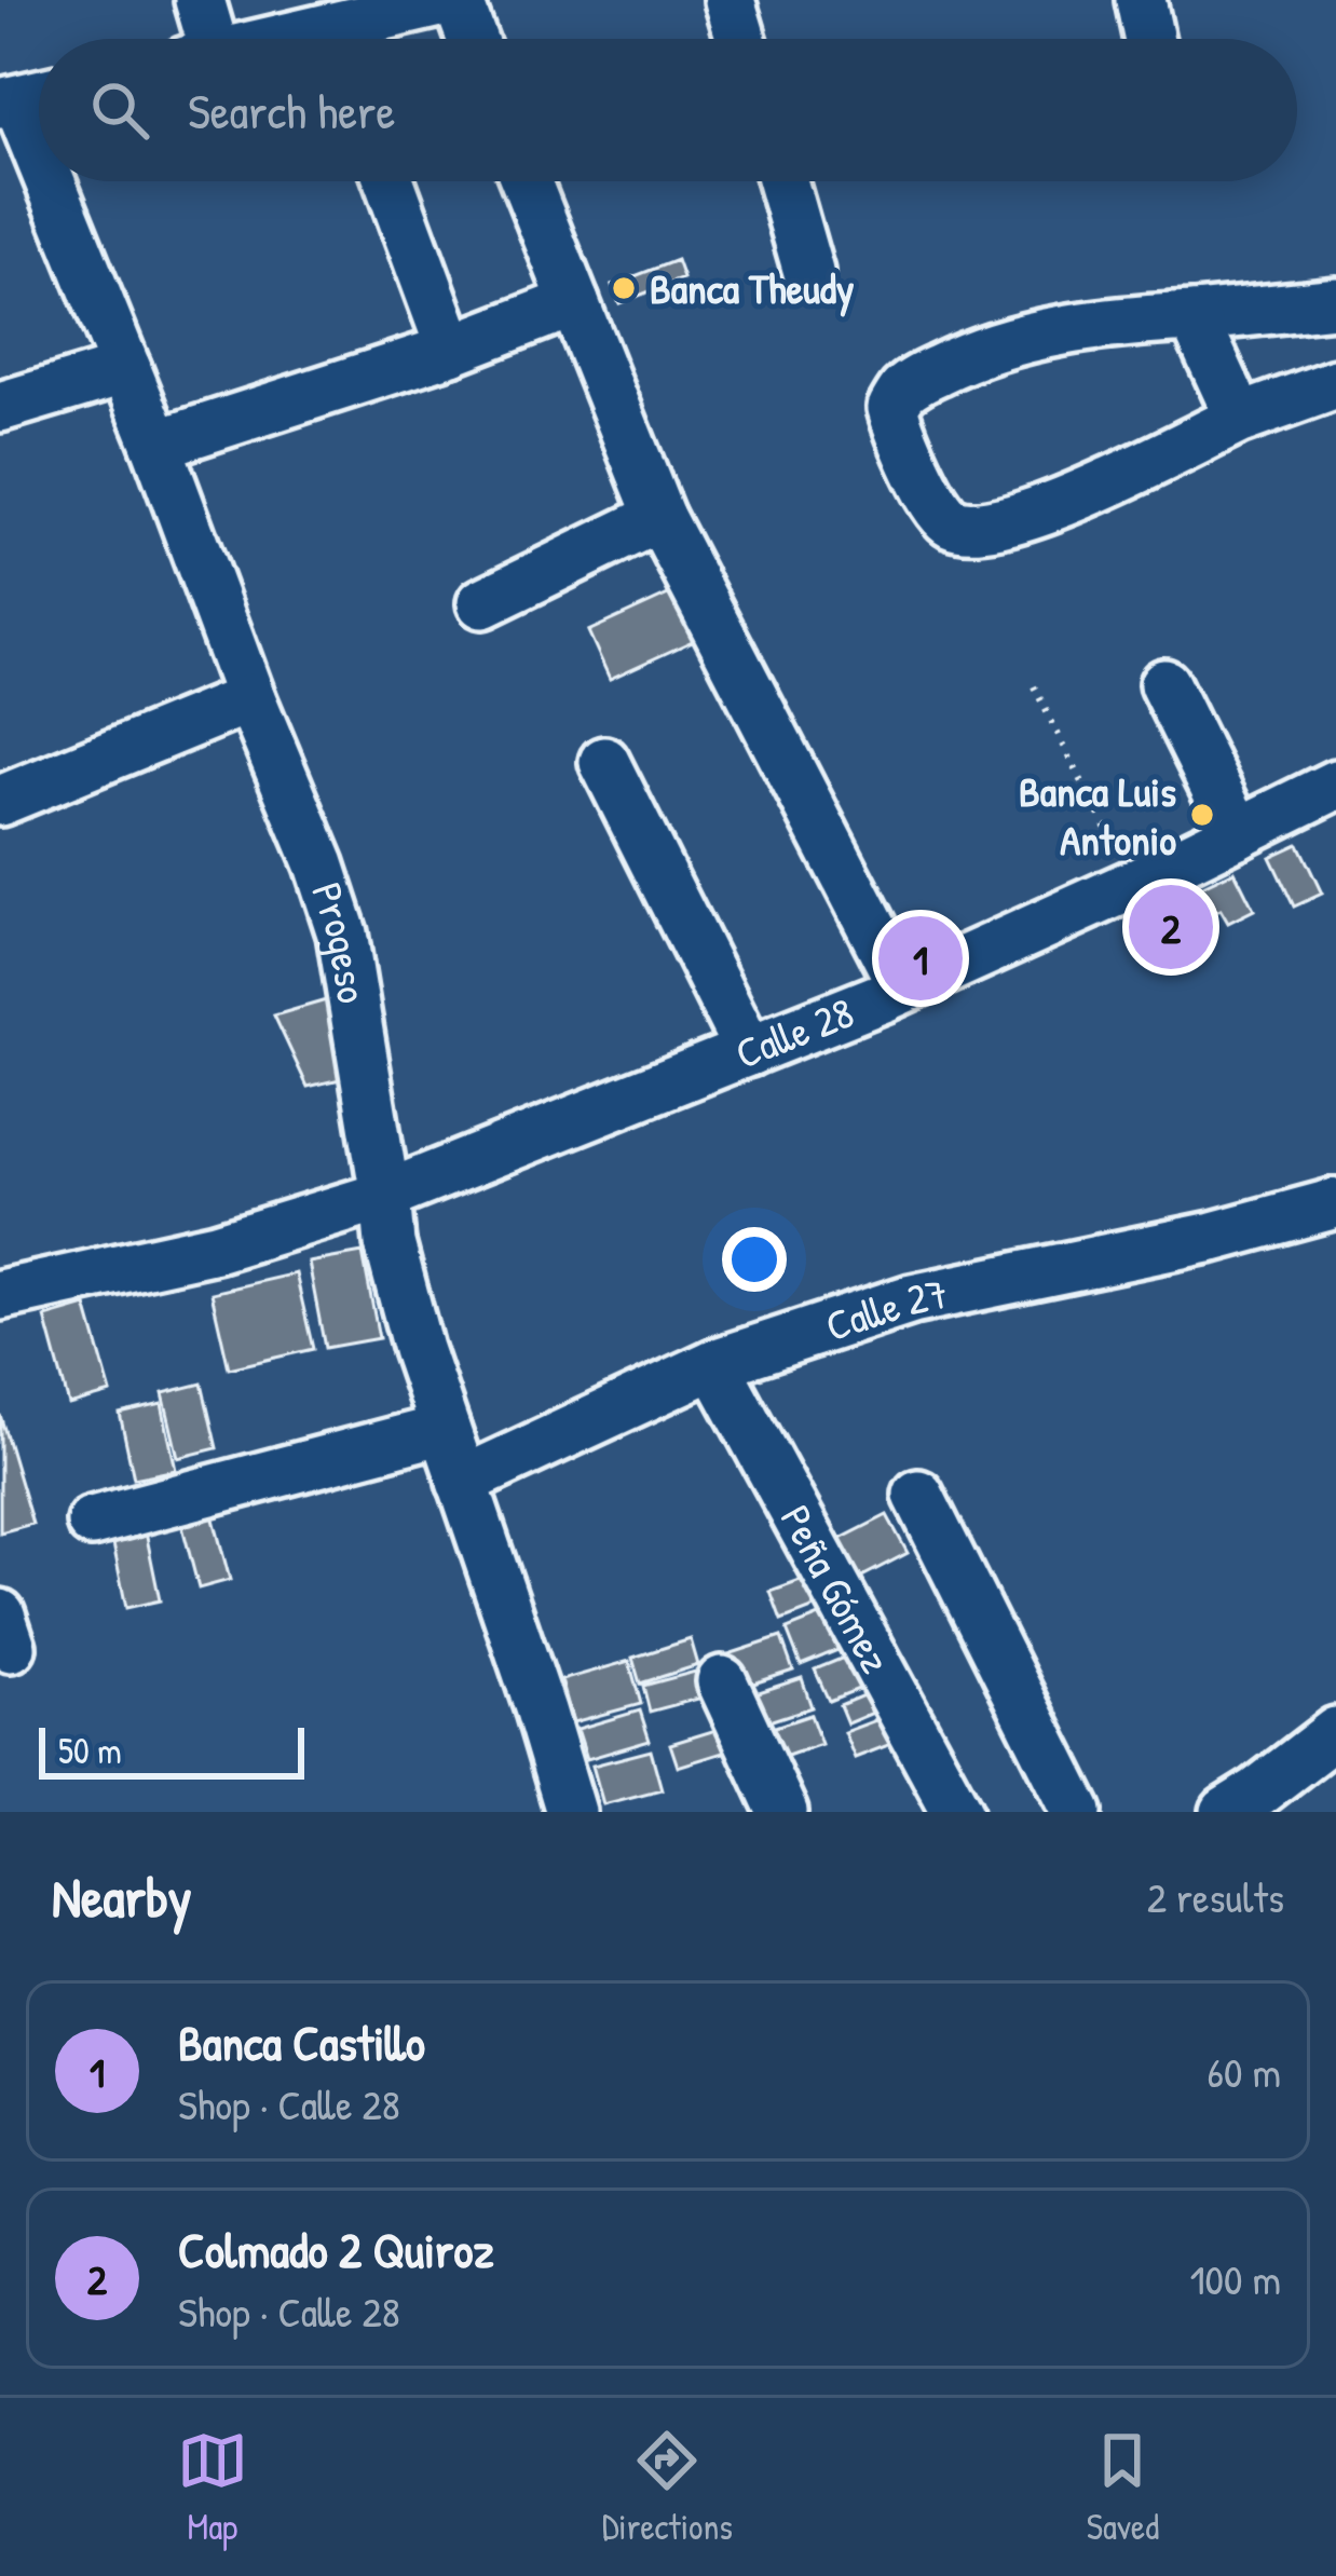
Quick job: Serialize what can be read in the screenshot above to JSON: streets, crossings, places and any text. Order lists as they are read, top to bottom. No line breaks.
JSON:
{"streets":{"street":["Progeso","Calle 28","Calle 27","Peña Gómez"]},"crossings":[["Progeso","Calle 28"],["Progeso","Calle 27"],["Calle 27","Peña Gómez"]],"places":["Banca Theudy","Banca Luis Antonio"],"scale_bar":"50 m","page":{"search":"Search here","pins":["2","1"],"scale":"50 m","heading":["Nearby","2 results"],"list":[{"mark":"1","name":"Banca Castillo","note":"Shop · Calle 28","value":"60 m"},{"mark":"2","name":"Colmado 2 Quiroz","note":"Shop · Calle 28","value":"100 m"}],"nav":["Map","Directions","Saved"]}}
